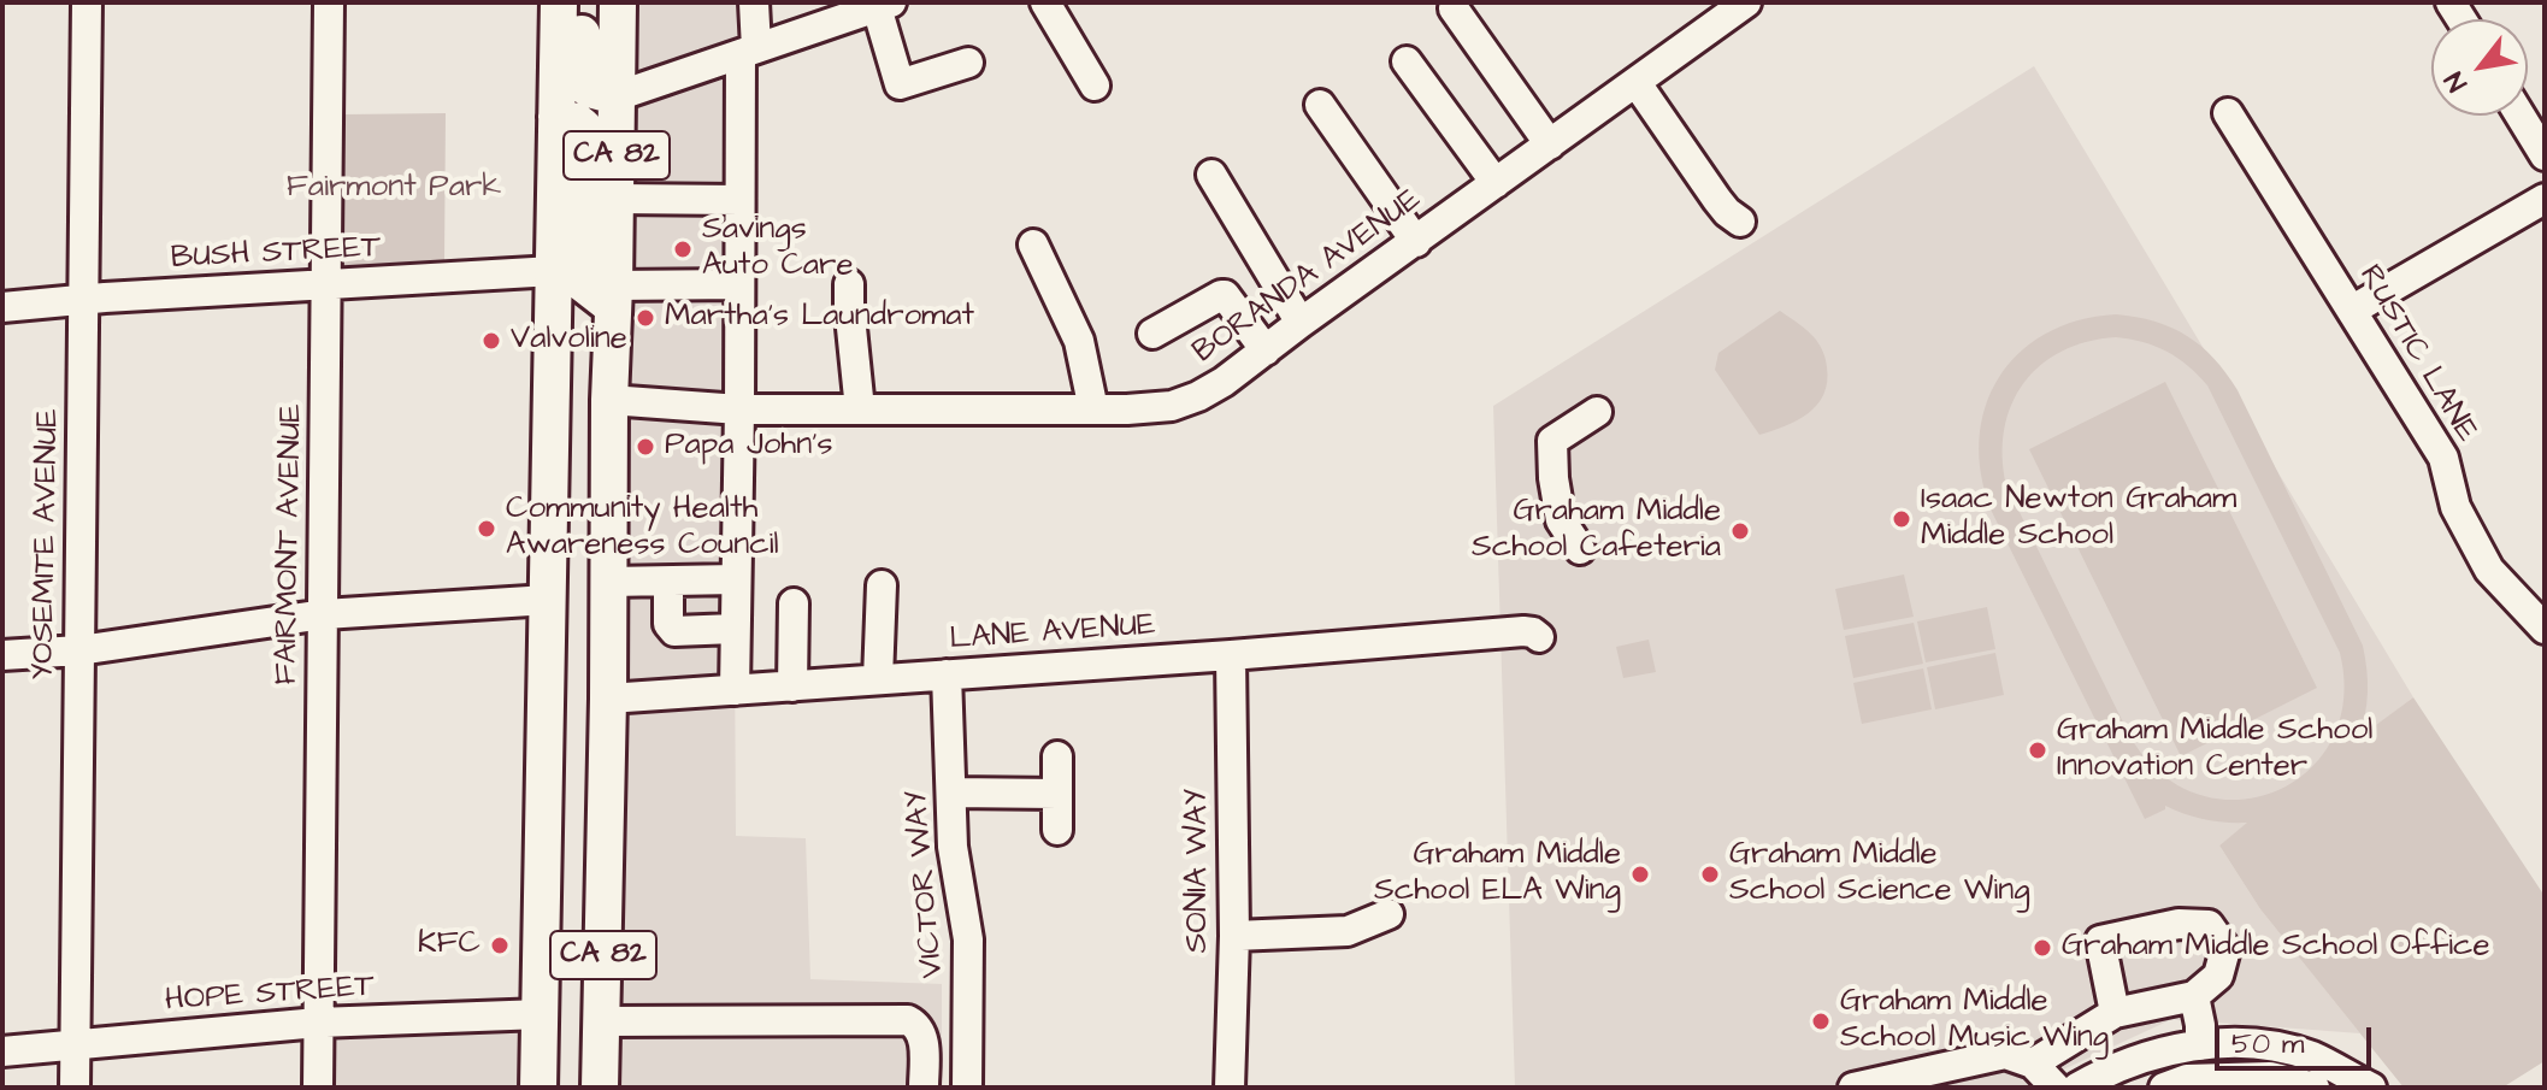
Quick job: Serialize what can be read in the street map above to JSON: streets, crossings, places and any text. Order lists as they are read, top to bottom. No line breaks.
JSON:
{"streets":{"main road":["CA 82"],"street":["BUSH STREET","BORANDA AVENUE","RUSTIC LANE","YOSEMITE AVENUE","FAIRMONT AVENUE","LANE AVENUE","SONIA WAY","VICTOR WAY","HOPE STREET"]},"crossings":[["CA 82","BUSH STREET"],["CA 82","BORANDA AVENUE"],["CA 82","LANE AVENUE"],["CA 82","HOPE STREET"],["BUSH STREET","YOSEMITE AVENUE"],["BUSH STREET","FAIRMONT AVENUE"],["YOSEMITE AVENUE","HOPE STREET"],["FAIRMONT AVENUE","HOPE STREET"],["LANE AVENUE","SONIA WAY"],["LANE AVENUE","VICTOR WAY"]],"parks":["Fairmont Park"],"places":["Savings Auto Care","Martha's Laundromat","Valvoline","Papa John's","Isaac Newton Graham Middle School","Community Health Awareness Council","Graham Middle School Cafeteria","Graham Middle School Innovation Center","Graham Middle School ELA Wing","Graham Middle School Science Wing","KFC","Graham Middle School Office","Graham Middle School Music Wing"],"scale_bar":"50 m","north":"bottom left"}
